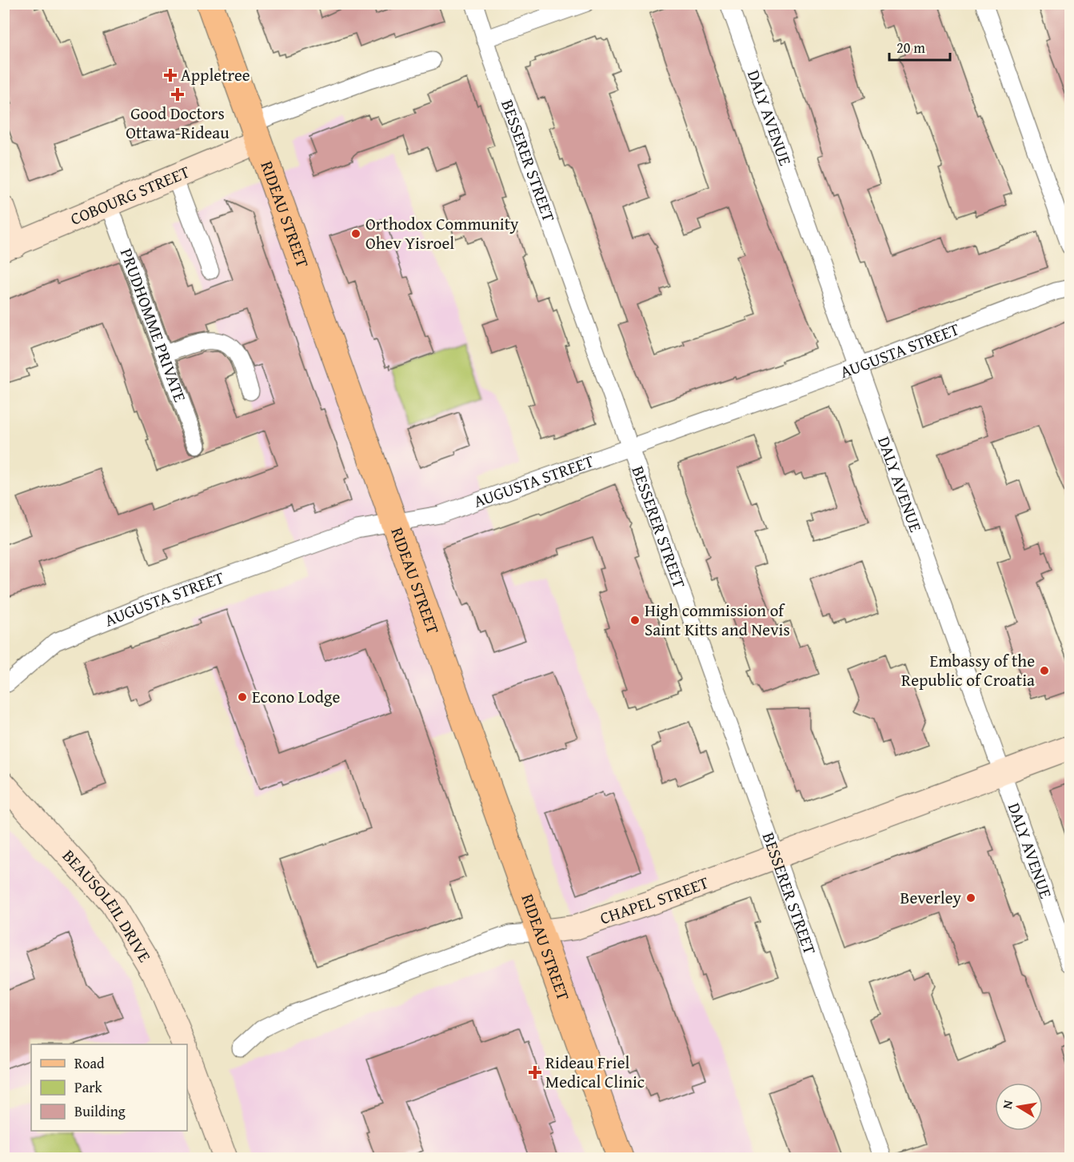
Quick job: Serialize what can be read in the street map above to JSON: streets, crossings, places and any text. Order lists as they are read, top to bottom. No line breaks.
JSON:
{"streets":{"main road":["RIDEAU STREET"],"street":["DALY AVENUE","BESSERER STREET","COBOURG STREET","PRUDHOMME PRIVATE","AUGUSTA STREET","CHAPEL STREET","BEAUSOLEIL DRIVE"]},"crossings":[["DALY AVENUE","AUGUSTA STREET"],["DALY AVENUE","CHAPEL STREET"],["BESSERER STREET","AUGUSTA STREET"],["BESSERER STREET","CHAPEL STREET"],["COBOURG STREET","RIDEAU STREET"],["COBOURG STREET","PRUDHOMME PRIVATE"],["RIDEAU STREET","AUGUSTA STREET"],["RIDEAU STREET","CHAPEL STREET"]],"places":{"health":["Appletree","Good Doctors Ottawa-Rideau","Rideau Friel Medical Clinic"],"other":["Orthodox Community Ohev Yisroel","High commission of Saint Kitts and Nevis","Embassy of the Republic of Croatia","Econo Lodge","Beverley"]},"legend":["Road","Park","Building"],"scale_bar":"20 m","north":"left"}
